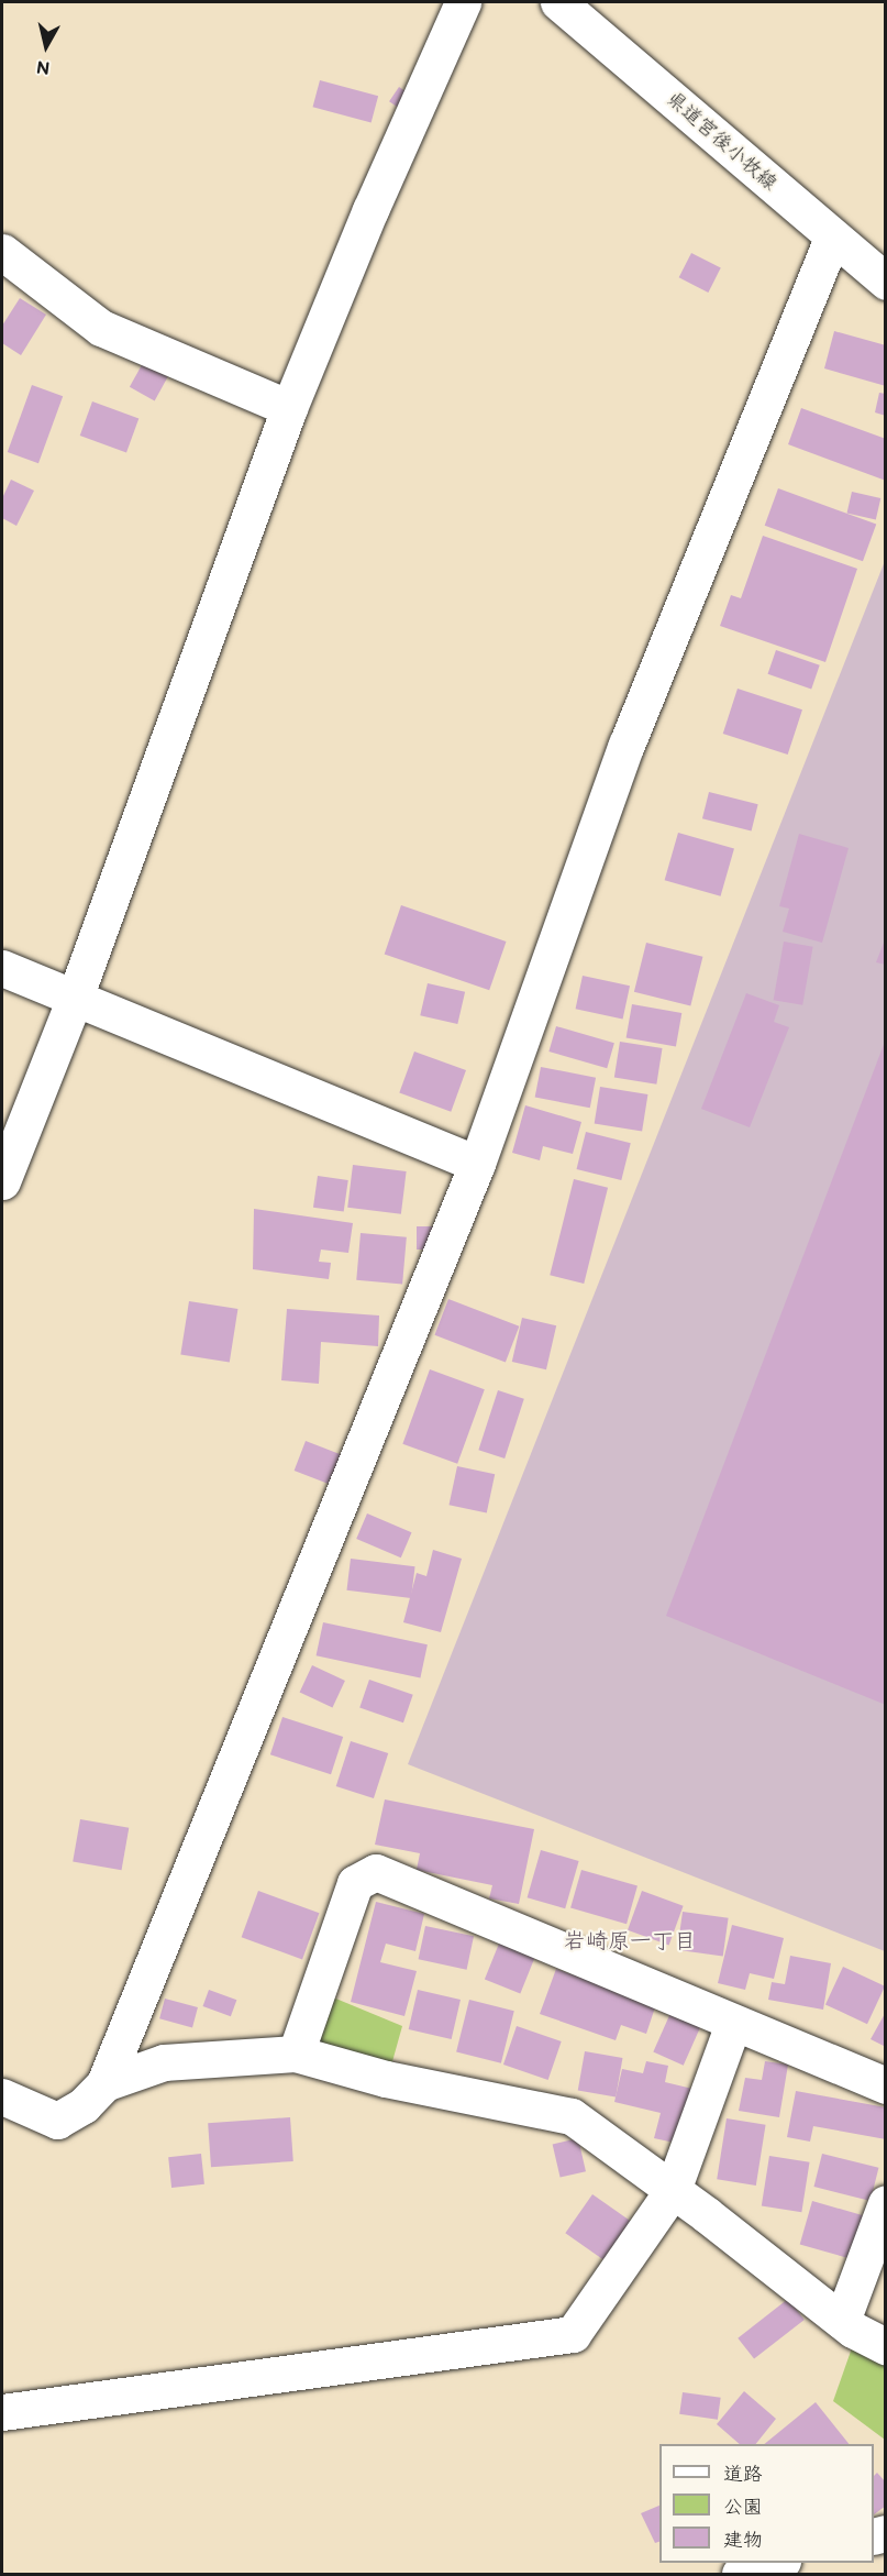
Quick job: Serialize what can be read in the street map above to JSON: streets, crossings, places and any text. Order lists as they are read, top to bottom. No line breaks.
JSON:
{"streets":{"street":["県道宮後小牧線"]},"districts":["岩崎原一丁目"],"legend":["道路","公園","建物"],"north":"bottom"}
